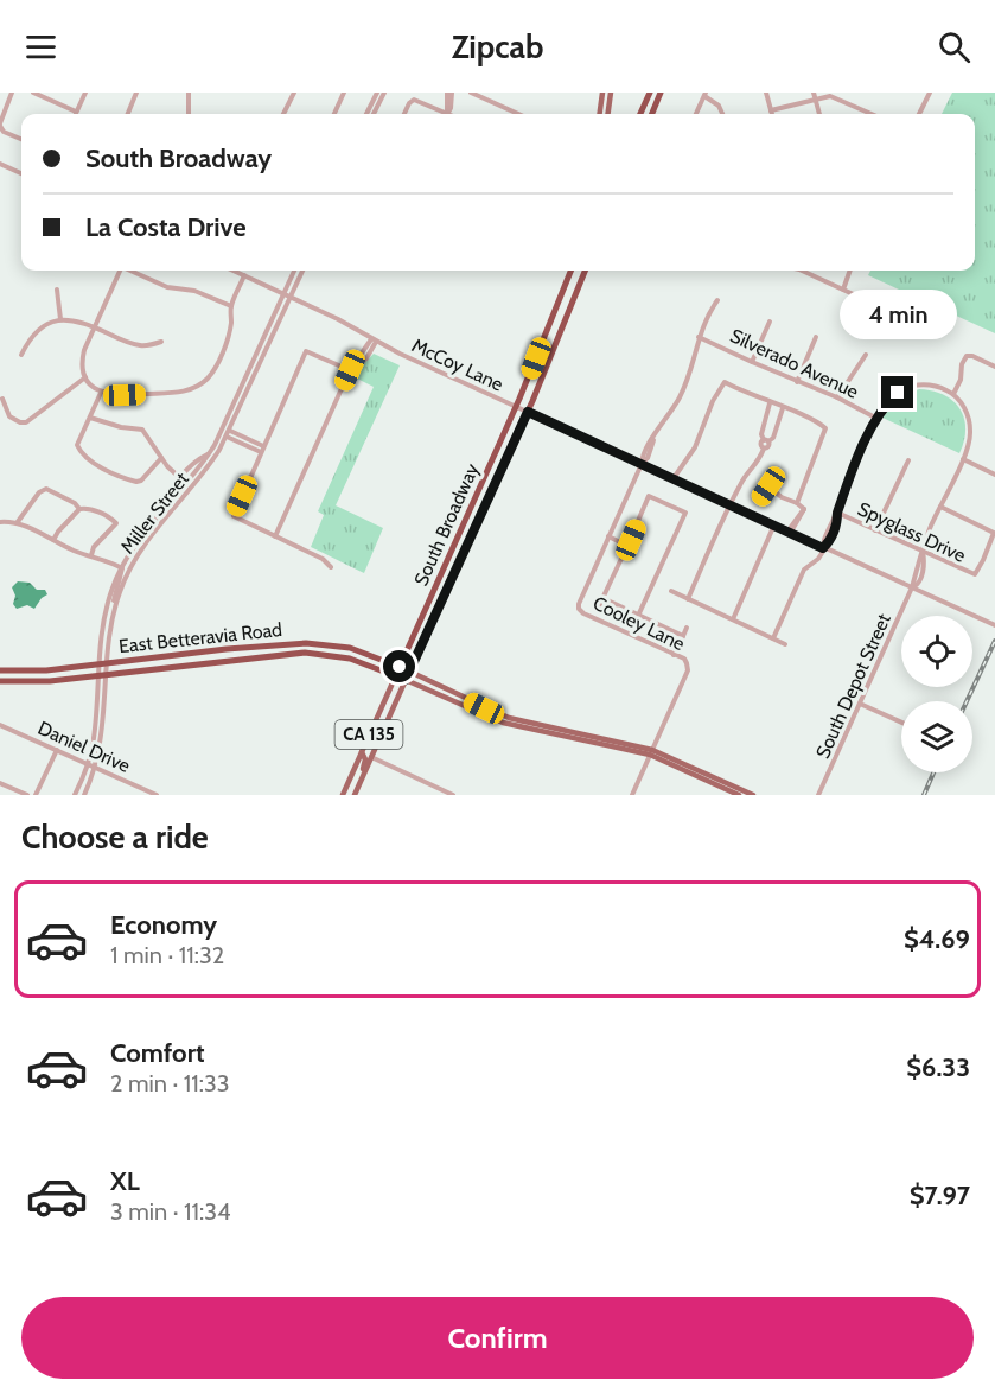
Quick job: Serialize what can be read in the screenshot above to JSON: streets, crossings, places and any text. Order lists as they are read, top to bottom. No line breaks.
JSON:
{"streets":{"highway":["South Broadway","East Betteravia Road","CA 135"],"street":["Silverado Avenue","McCoy Lane","Miller Street","Spyglass Drive","Cooley Lane","South Depot Street","Daniel Drive"]},"crossings":[["McCoy Lane","Miller Street"],["McCoy Lane","South Broadway"],["McCoy Lane","South Depot Street"],["Miller Street","East Betteravia Road"],["Miller Street","Daniel Drive"],["South Broadway","East Betteravia Road"],["Spyglass Drive","South Depot Street"]],"page":{"header":"Zipcab","banner":["South Broadway","La Costa Drive"],"bubble":"4 min","heading":"Choose a ride","list":[{"name":"Economy","note":"1 min · 11:32","value":"$4.69"},{"name":"Comfort","note":"2 min · 11:33","value":"$6.33"},{"name":"XL","note":"3 min · 11:34","value":"$7.97"}],"buttons":"Confirm"}}
